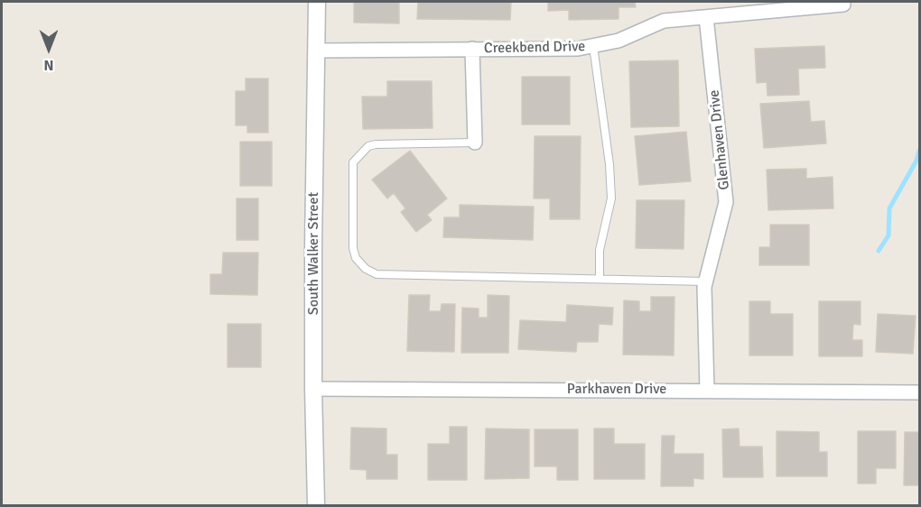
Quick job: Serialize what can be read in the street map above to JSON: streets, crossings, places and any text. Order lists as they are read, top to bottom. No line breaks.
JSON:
{"streets":{"street":["Creekbend Drive","Glenhaven Drive","South Walker Street","Parkhaven Drive"]},"crossings":[["Creekbend Drive","Glenhaven Drive"],["Creekbend Drive","South Walker Street"],["Glenhaven Drive","Parkhaven Drive"],["South Walker Street","Parkhaven Drive"]],"north":"bottom"}
